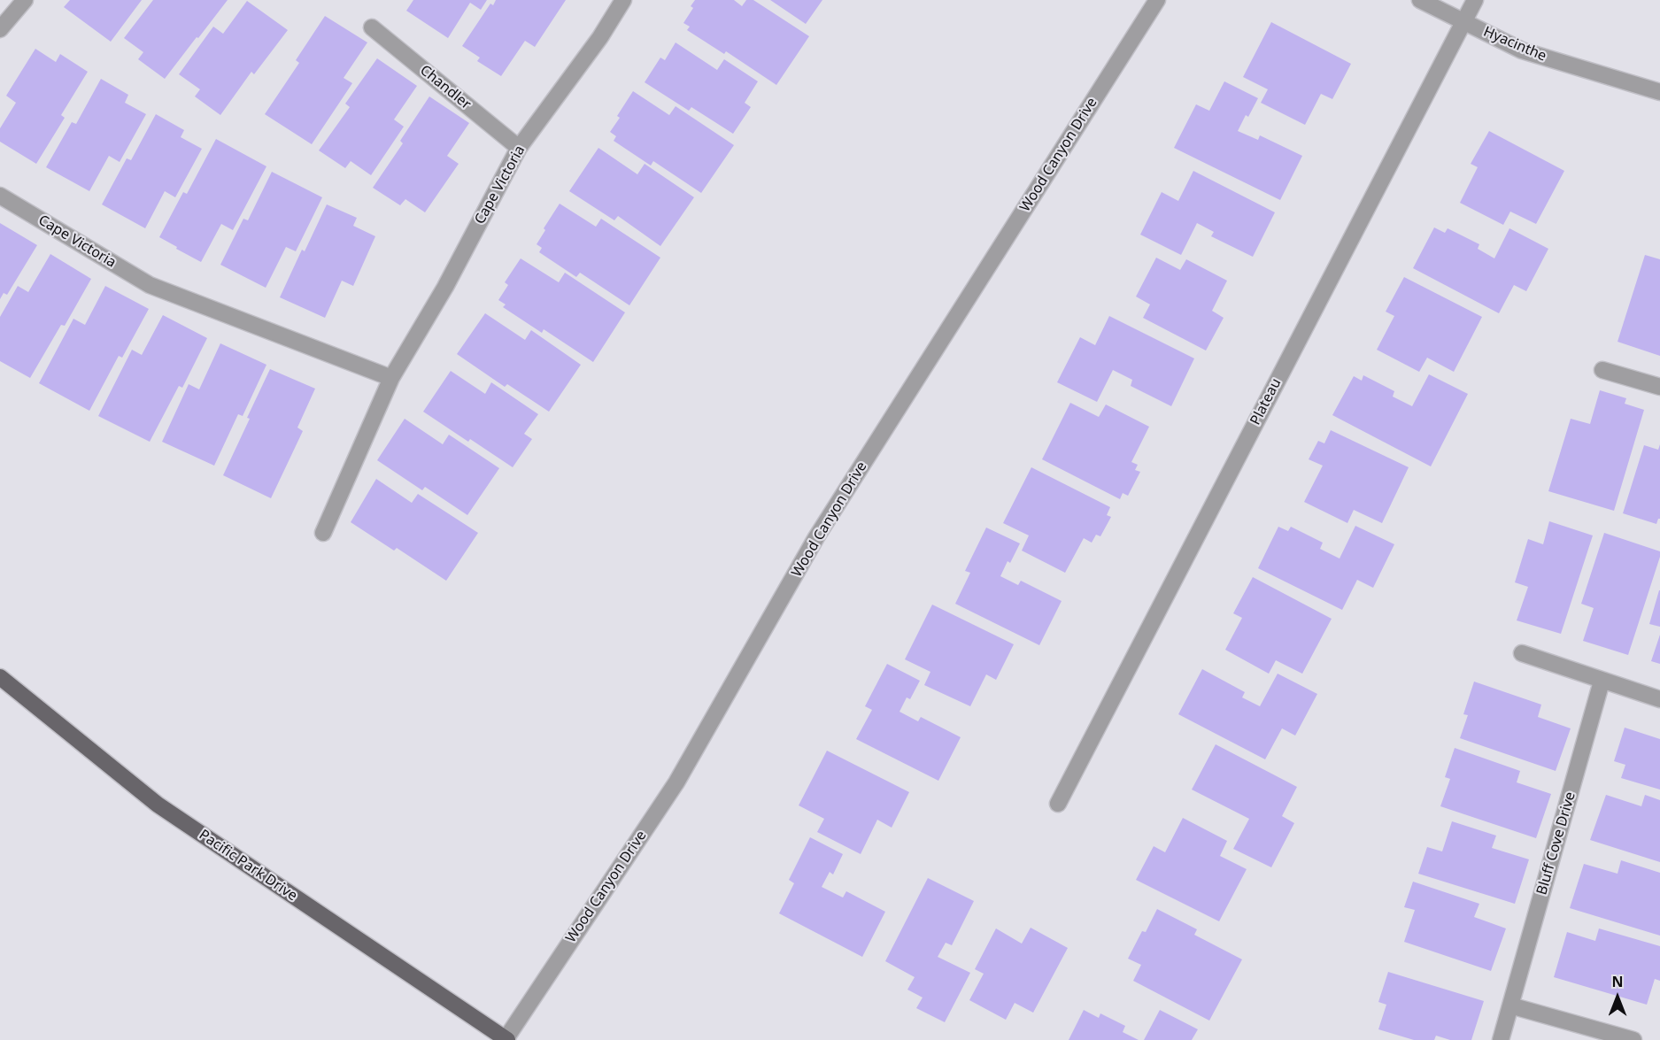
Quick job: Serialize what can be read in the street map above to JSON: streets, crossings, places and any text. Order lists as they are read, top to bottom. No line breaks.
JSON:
{"streets":{"main road":["Pacific Park Drive"],"street":["Hyacinthe","Chandler","Wood Canyon Drive","Cape Victoria","Plateau","Bluff Cove Drive"]},"crossings":[["Hyacinthe","Plateau"],["Chandler","Cape Victoria"],["Wood Canyon Drive","Pacific Park Drive"]],"north":"top"}
